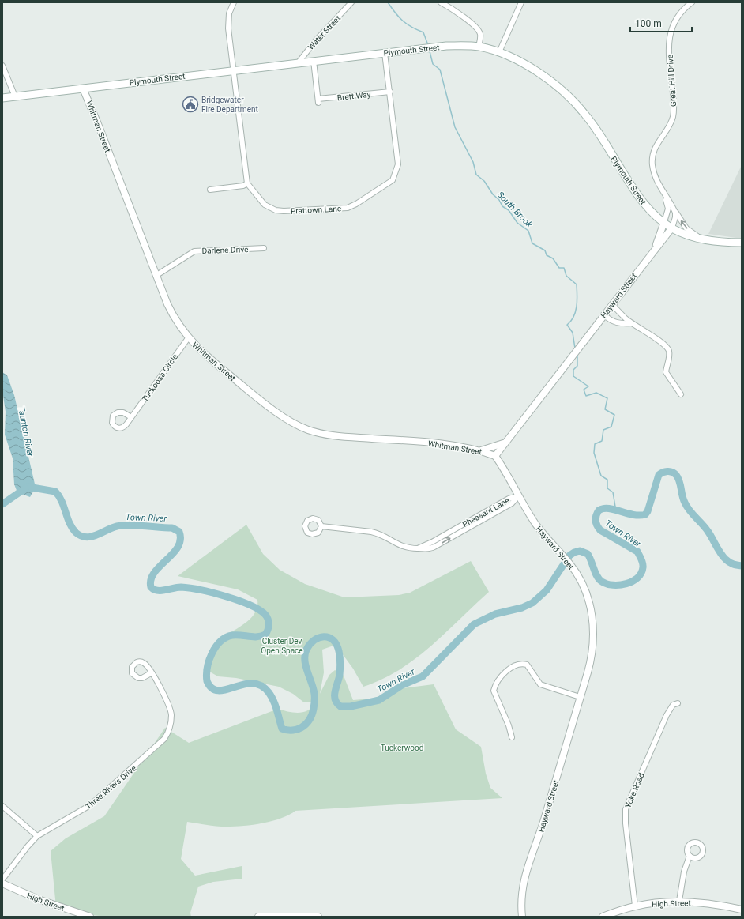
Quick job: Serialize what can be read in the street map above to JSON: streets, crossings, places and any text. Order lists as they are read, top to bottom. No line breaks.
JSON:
{"streets":{"main road":["Plymouth Street"],"street":["Water Street","Great Hill Drive","Brett Way","Whitman Street","Prattown Lane","Darlene Drive","Hayward Street","Tuckoosa Circle","Pheasant Lane","Three Rivers Drive","Yoke Road","High Street"]},"crossings":[["Water Street","Plymouth Street"],["Plymouth Street","Great Hill Drive"],["Plymouth Street","Brett Way"],["Plymouth Street","Whitman Street"],["Plymouth Street","Prattown Lane"],["Plymouth Street","Hayward Street"],["Great Hill Drive","Hayward Street"],["Brett Way","Prattown Lane"],["Whitman Street","Darlene Drive"],["Whitman Street","Hayward Street"],["Whitman Street","Tuckoosa Circle"],["Hayward Street","Pheasant Lane"],["Yoke Road","High Street"]],"water":["South Brook","Taunton River","Town River"],"parks":["Cluster Dev Open Space","Tuckerwood"],"places":{"public building":["Bridgewater Fire Department"]},"scale_bar":"100 m"}
